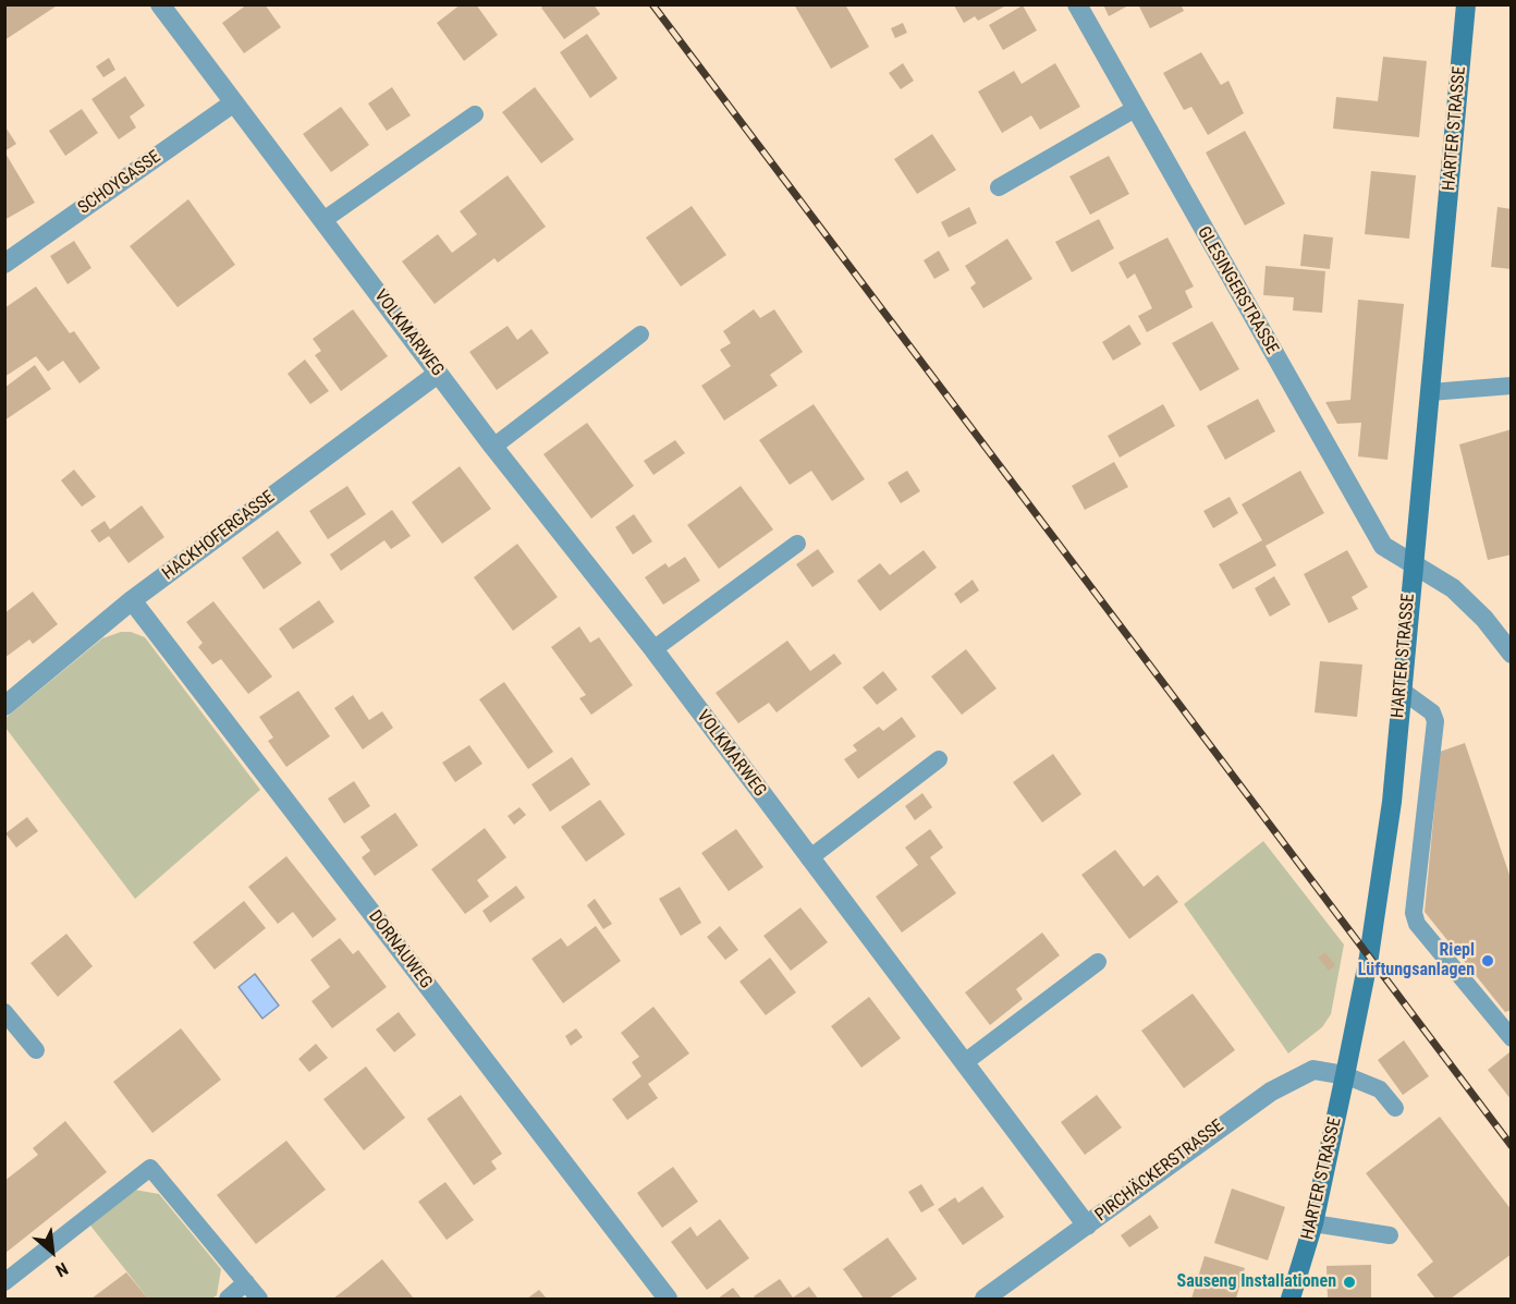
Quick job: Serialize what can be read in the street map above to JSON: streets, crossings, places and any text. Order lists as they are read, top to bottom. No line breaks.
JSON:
{"streets":{"main road":["HARTER STRASSE"],"street":["SCHOYGASSE","GLESINGERSTRASSE","VOLKMARWEG","HACKHOFERGASSE","DORNAUWEG","PIRCHÄCKERSTRASSE"]},"crossings":[["HARTER STRASSE","GLESINGERSTRASSE"],["HARTER STRASSE","PIRCHÄCKERSTRASSE"],["SCHOYGASSE","VOLKMARWEG"],["VOLKMARWEG","HACKHOFERGASSE"],["VOLKMARWEG","PIRCHÄCKERSTRASSE"],["HACKHOFERGASSE","DORNAUWEG"]],"places":["Riepl Lüftungsanlagen","Sauseng Installationen"],"north":"bottom right"}
